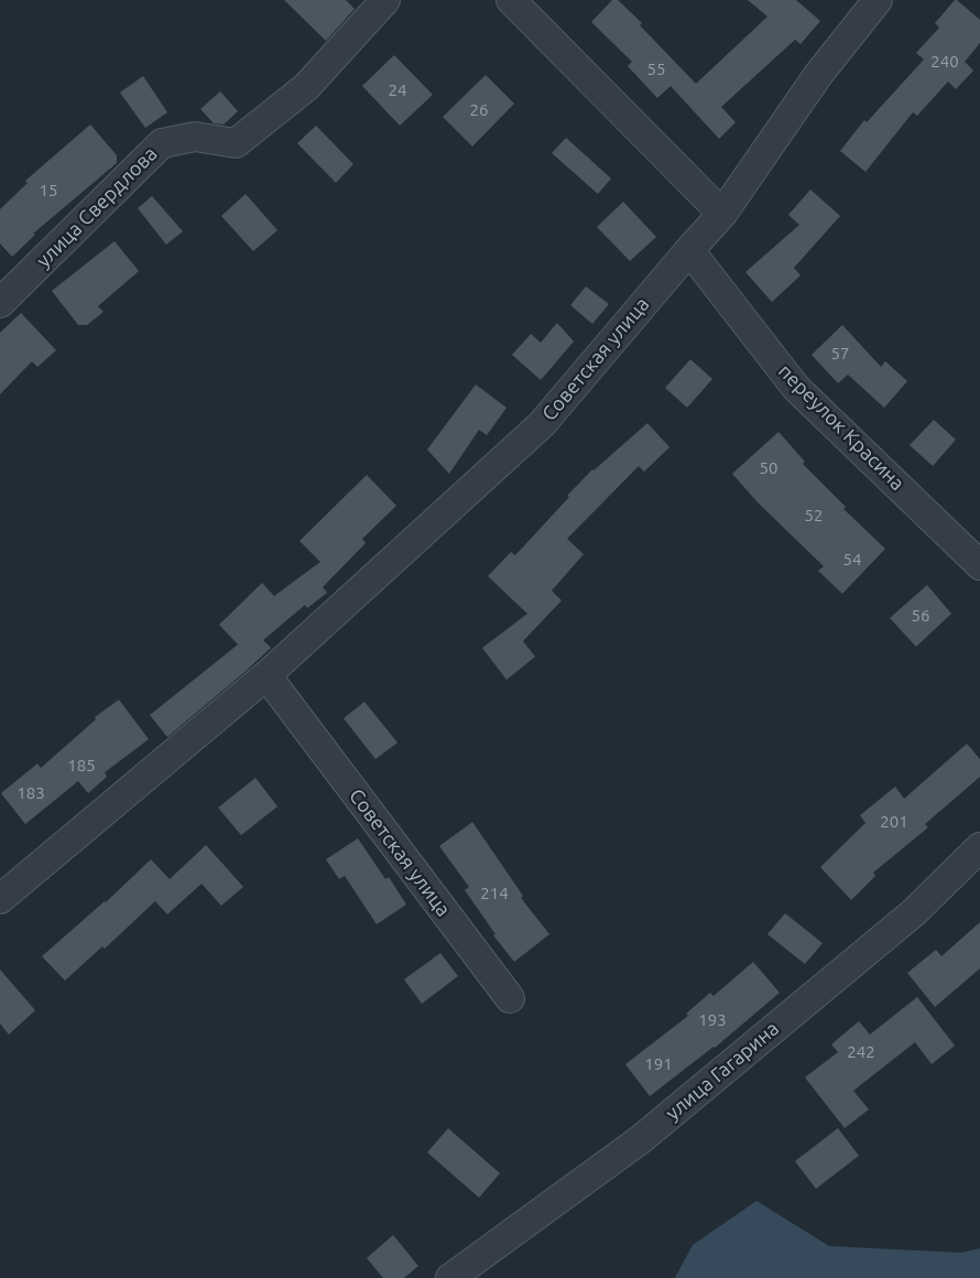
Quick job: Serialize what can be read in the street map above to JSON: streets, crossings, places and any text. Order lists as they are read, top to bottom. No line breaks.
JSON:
{"streets":{"street":["улица Свердлова","Советская улица","переулок Красина","улица Гагарина"]},"crossings":[["Советская улица","переулок Красина"]],"house_numbers":["240","55","24","26","15","57","50","52","54","56","185","183","201","214","193","242","191"]}
